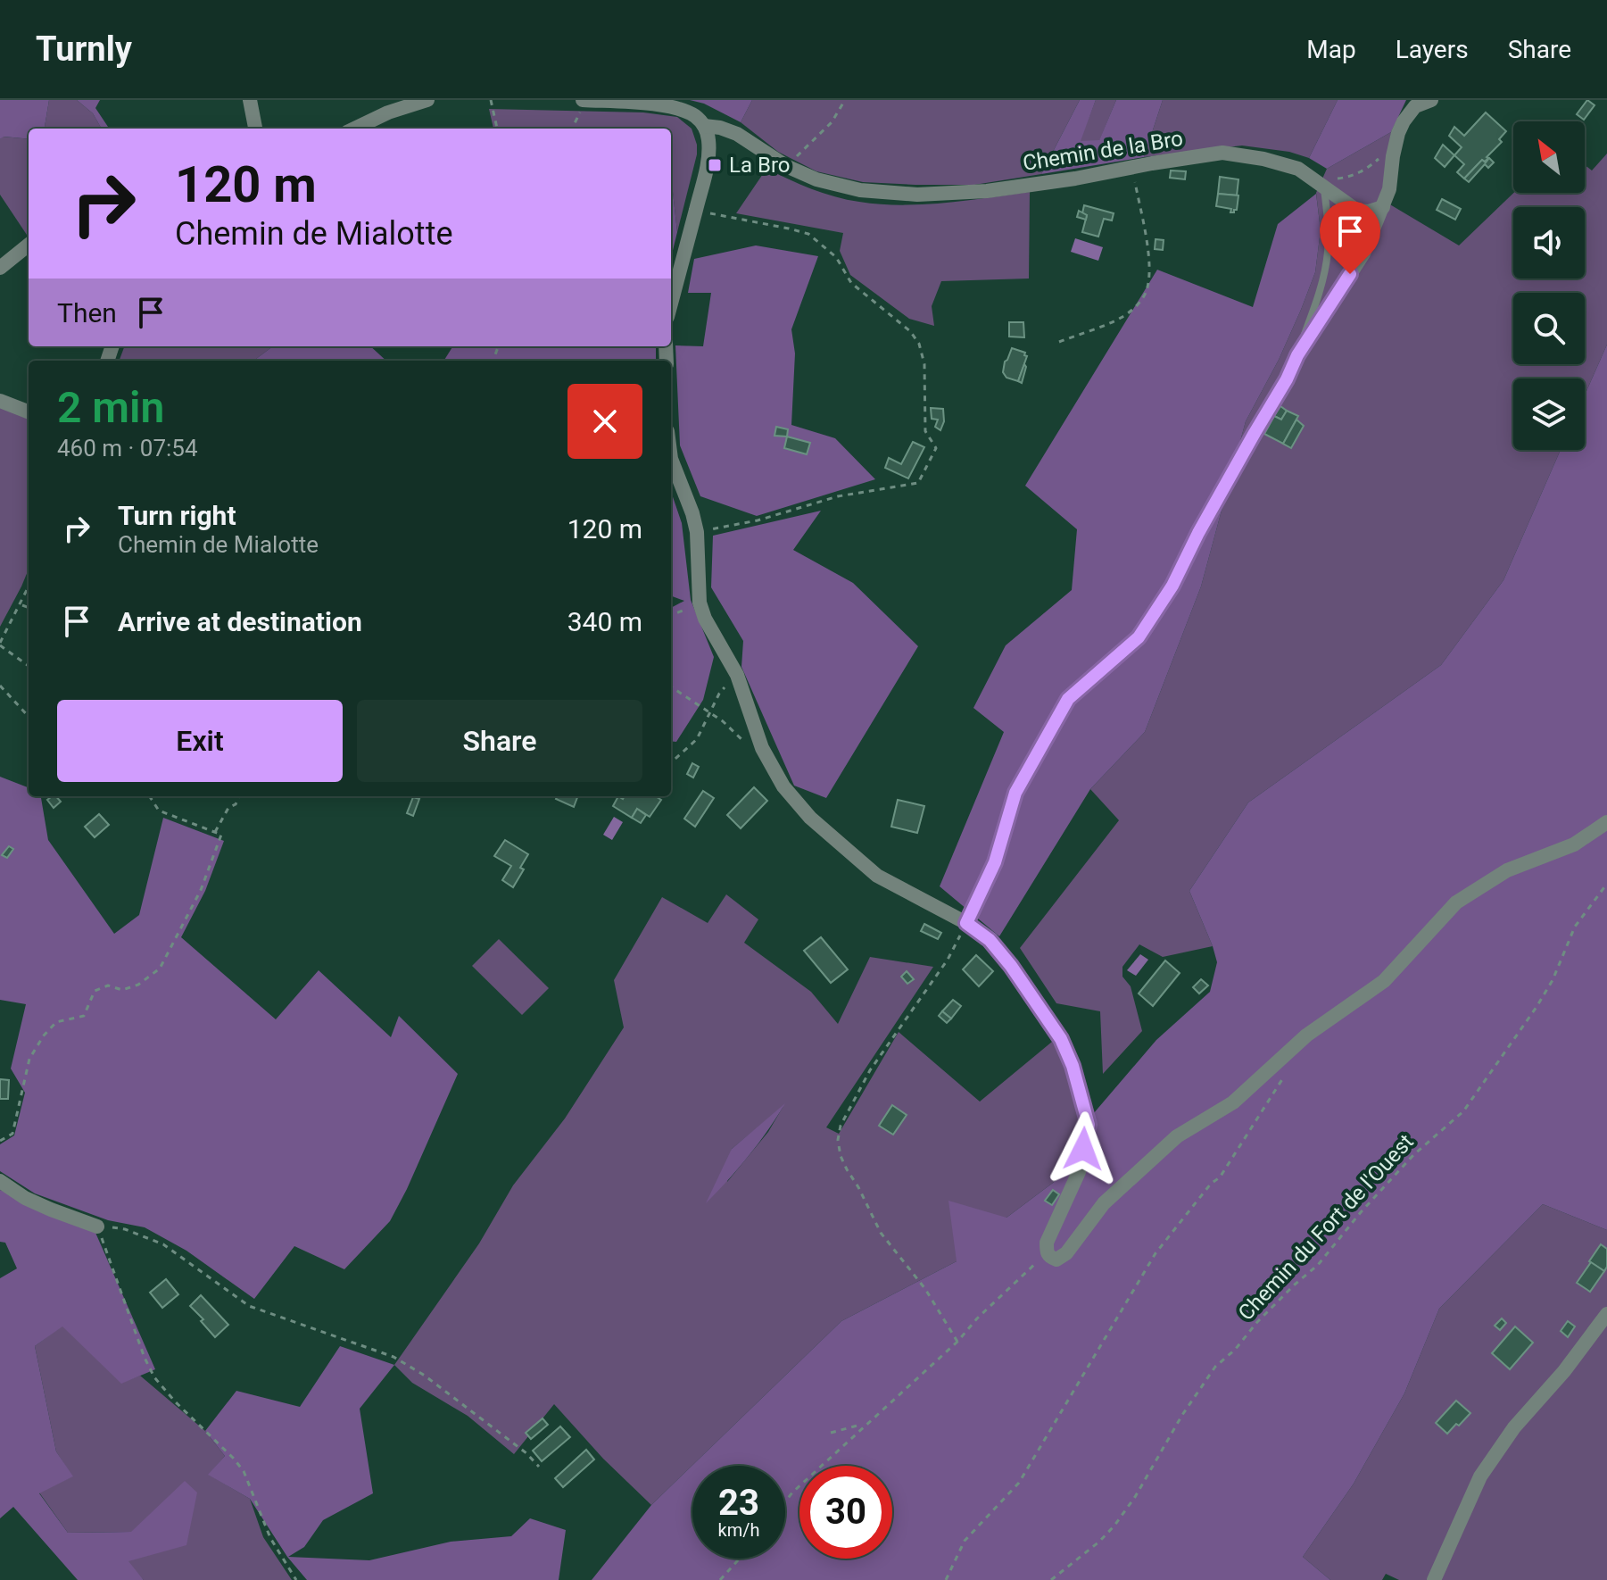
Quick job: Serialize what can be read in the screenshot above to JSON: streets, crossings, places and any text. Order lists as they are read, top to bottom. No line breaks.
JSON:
{"streets":{"street":["Chemin de la Bro"],"path":["Chemin du Fort de l'Ouest"]},"places":{"transit":["La Bro"]},"north":"top left","page":{"header":"Turnly","nav":["Map","Layers","Share"],"turn":["120 m","Chemin de Mialotte"],"then":"Then","heading":["2 min","460 m · 07:54"],"list":[{"name":"Turn right","note":"Chemin de Mialotte","value":"120 m"},{"name":"Arrive at destination","value":"340 m"}],"buttons":["Exit","Share"],"speed":"23 km/h","limit":"30"}}
